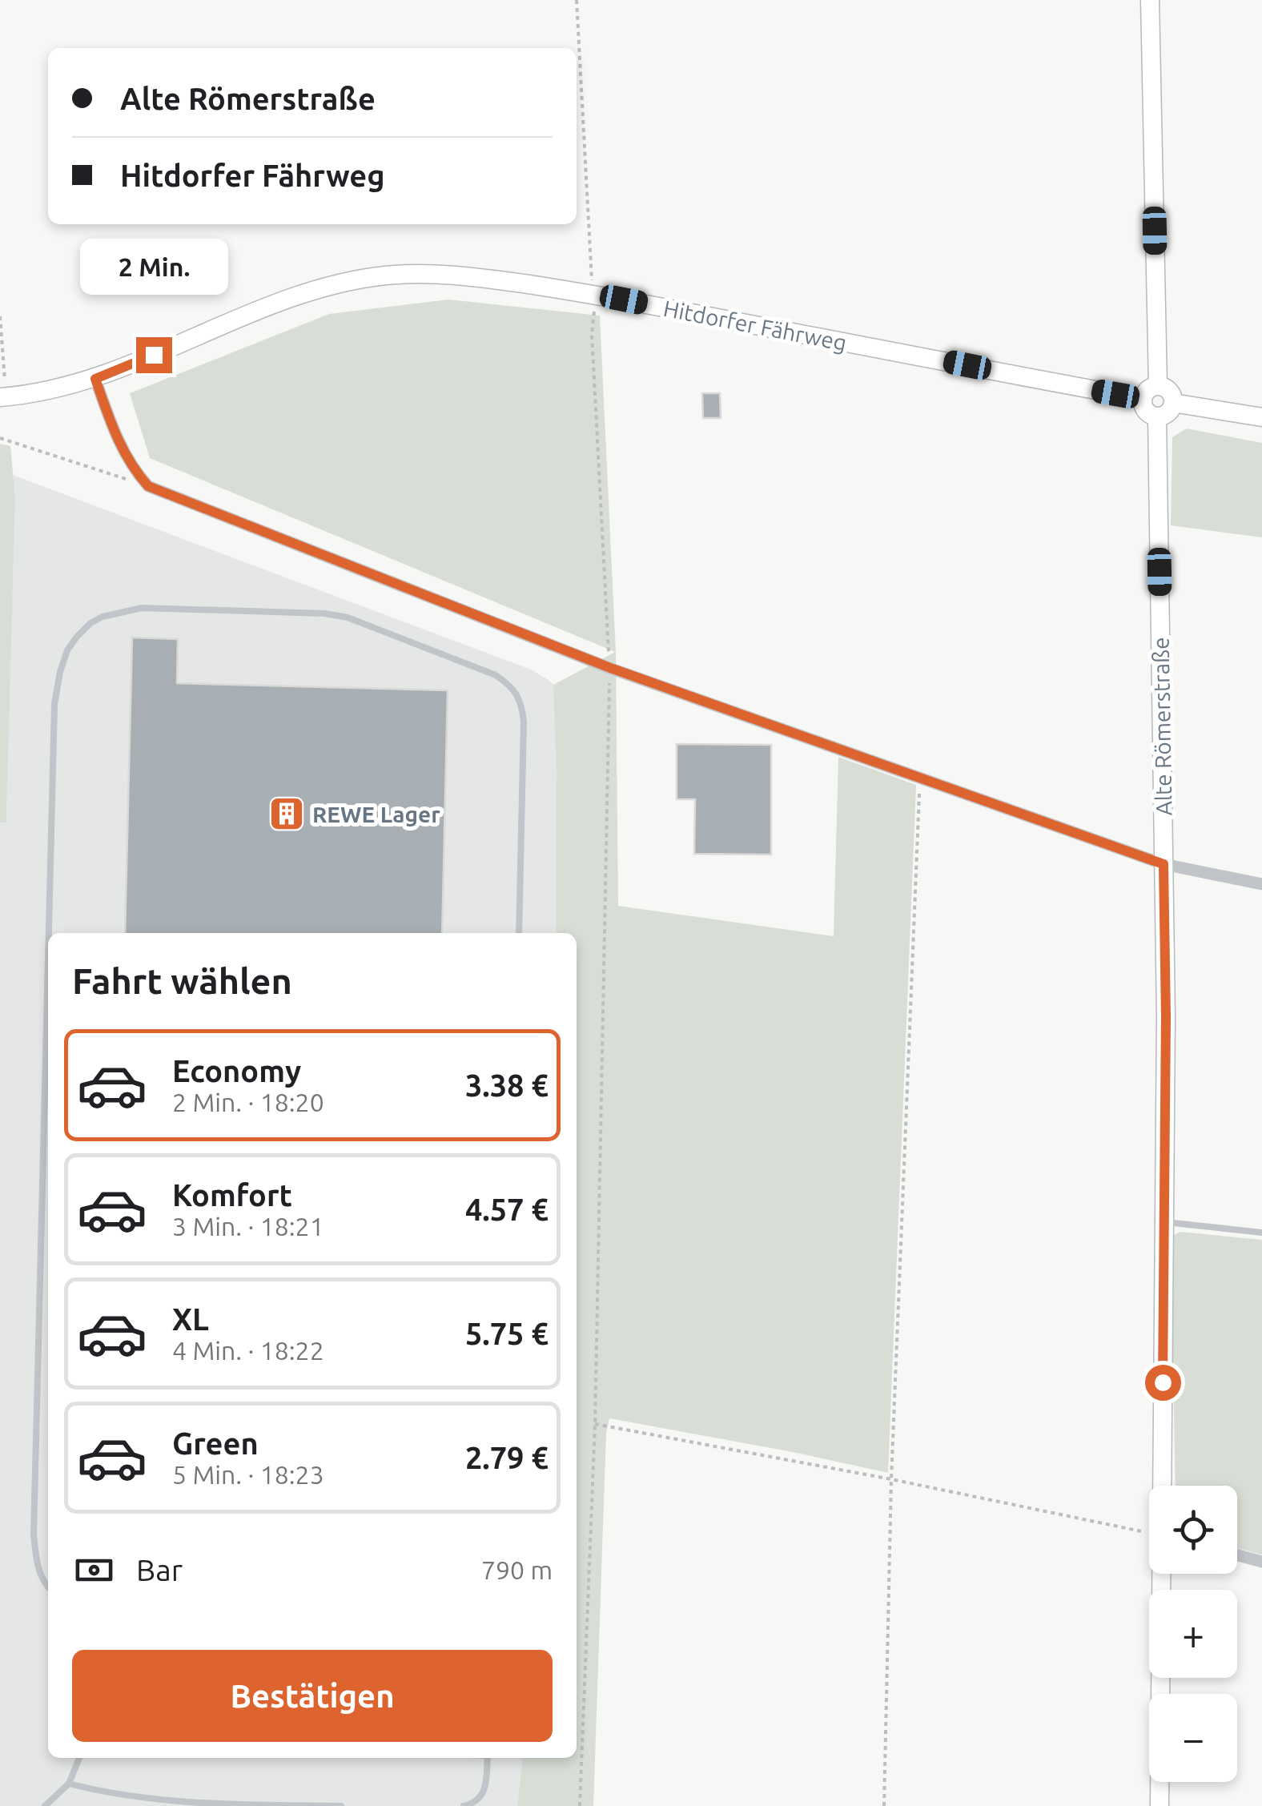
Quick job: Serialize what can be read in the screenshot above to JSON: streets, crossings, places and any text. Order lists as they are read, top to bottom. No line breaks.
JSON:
{"streets":{"street":["Hitdorfer Fährweg","Alte Römerstraße"]},"crossings":[["Hitdorfer Fährweg","Alte Römerstraße"]],"places":{"building":["REWE Lager"]},"page":{"banner":["Alte Römerstraße","Hitdorfer Fährweg"],"bubble":"2 Min.","heading":"Fahrt wählen","list":[{"name":"Economy","note":"2 Min. · 18:20","value":"3.38 €"},{"name":"Komfort","note":"3 Min. · 18:21","value":"4.57 €"},{"name":"XL","note":"4 Min. · 18:22","value":"5.75 €"},{"name":"Green","note":"5 Min. · 18:23","value":"2.79 €"}],"map_buttons":["+","−"],"pay":["Bar","790 m"],"buttons":"Bestätigen"}}
